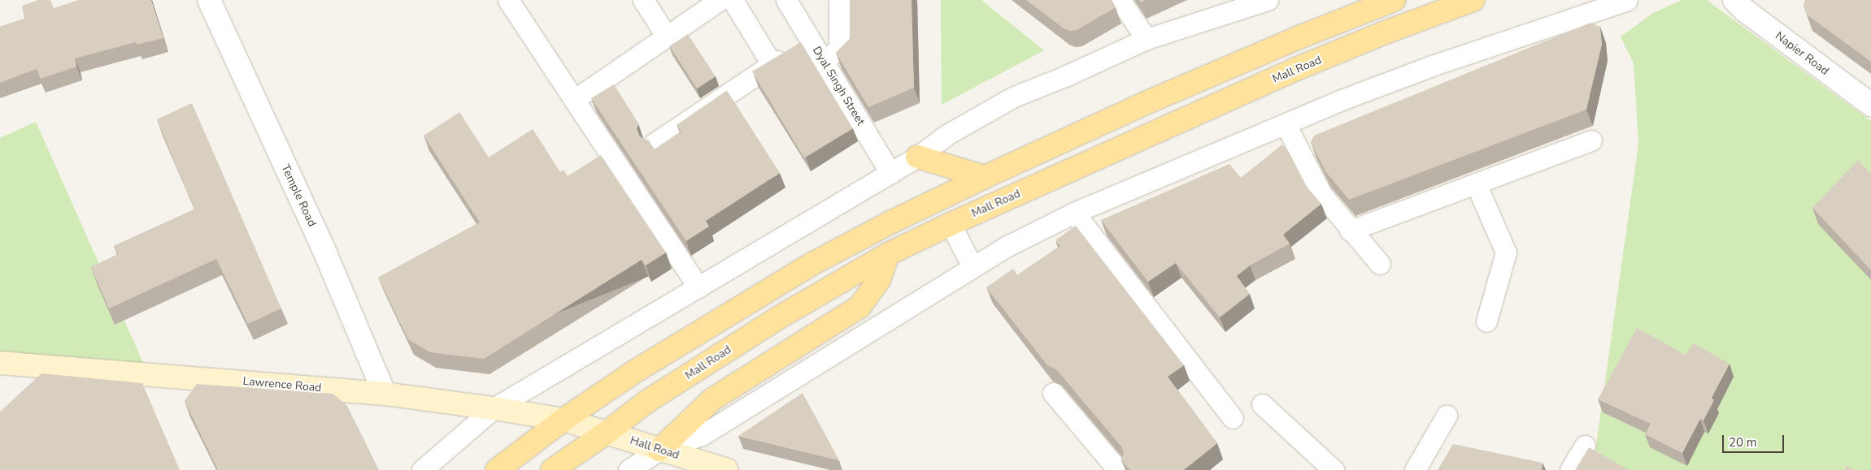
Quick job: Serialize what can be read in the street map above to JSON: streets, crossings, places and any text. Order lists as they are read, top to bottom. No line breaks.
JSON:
{"streets":{"main road":["Mall Road","Lawrence Road","Hall Road"],"street":["Napier Road","Dyal Singh Street","Temple Road"]},"crossings":[["Mall Road","Hall Road"],["Temple Road","Lawrence Road"],["Lawrence Road","Hall Road"]],"scale_bar":"20 m"}
